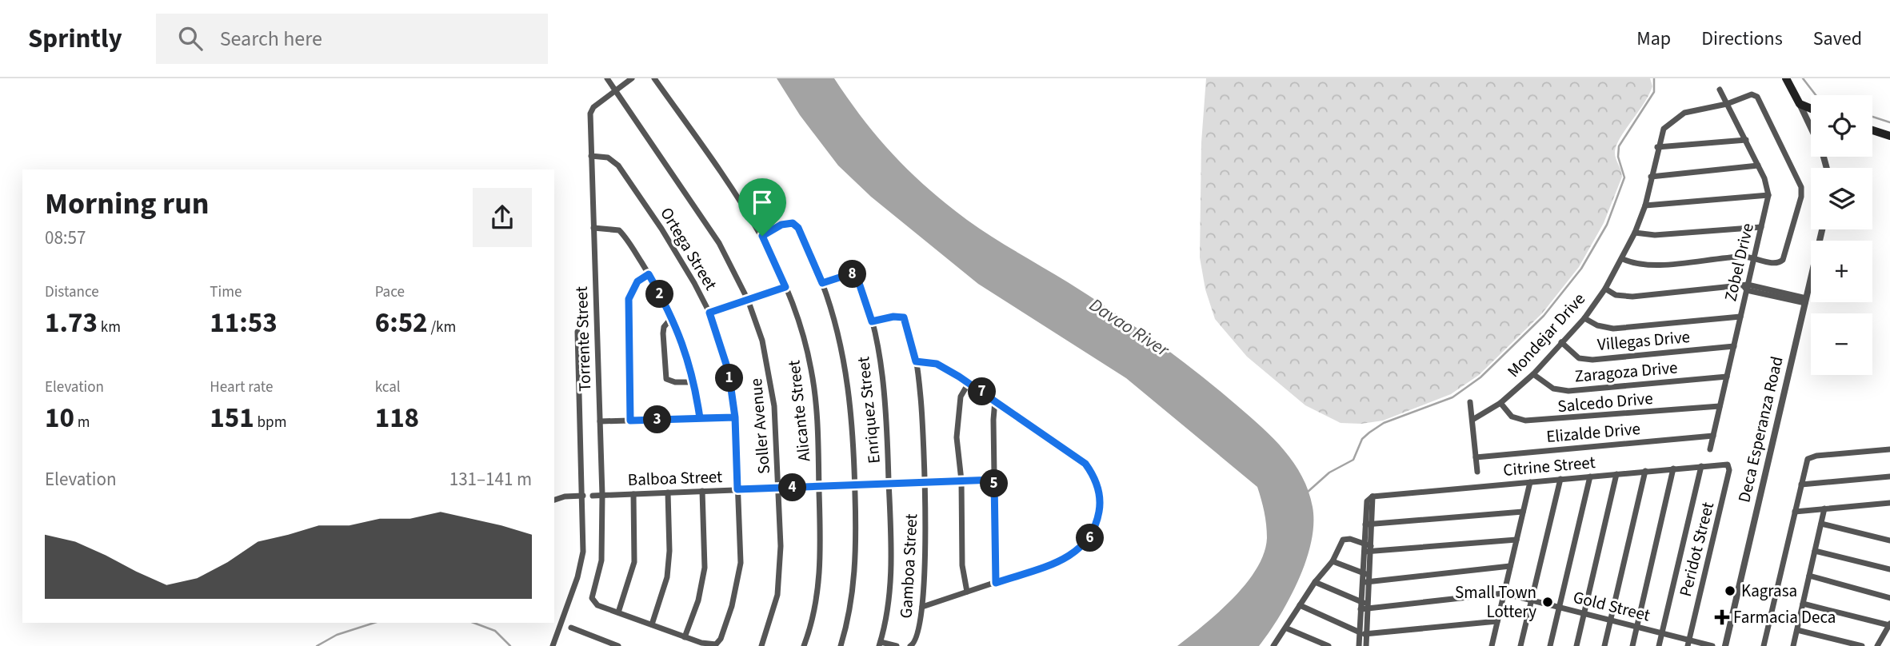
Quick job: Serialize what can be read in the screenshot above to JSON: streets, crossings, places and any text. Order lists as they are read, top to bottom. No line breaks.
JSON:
{"streets":{"street":["Ortega Street","Zobel Drive","Mondejar Drive","Torrente Street","Villegas Drive","Zaragoza Drive","Salcedo Drive","Enriquez Street","Alicante Street","Soller Avenue","Deca Esperanza Road","Elizalde Drive","Citrine Street","Balboa Street","Peridot Street","Gamboa Street","Gold Street"]},"crossings":[["Ortega Street","Torrente Street"],["Ortega Street","Balboa Street"],["Zobel Drive","Mondejar Drive"],["Zobel Drive","Villegas Drive"],["Zobel Drive","Zaragoza Drive"],["Zobel Drive","Salcedo Drive"],["Zobel Drive","Elizalde Drive"],["Mondejar Drive","Villegas Drive"],["Mondejar Drive","Zaragoza Drive"],["Mondejar Drive","Salcedo Drive"],["Torrente Street","Soller Avenue"],["Torrente Street","Balboa Street"],["Enriquez Street","Balboa Street"],["Enriquez Street","Gamboa Street"],["Alicante Street","Balboa Street"],["Soller Avenue","Balboa Street"],["Citrine Street","Peridot Street"],["Balboa Street","Gamboa Street"],["Peridot Street","Gold Street"]],"water":["Davao River"],"places":{"other":["Kagrasa","Small Town Lottery"],"health":["Farmacia Deca"]},"page":{"header":"Sprintly","search":"Search here","nav":["Map","Directions","Saved"],"map_buttons":["+","−"],"heading":["Morning run","08:57"],"pins":["8","2","1","7","3","5","4","6"],"stats":[["Distance","1.73 km"],["Time","11:53"],["Pace","6:52 /km"],["Elevation","10 m"],["Heart rate","151 bpm"],["kcal","118"]],"chart":["Elevation","131–141 m"]}}
